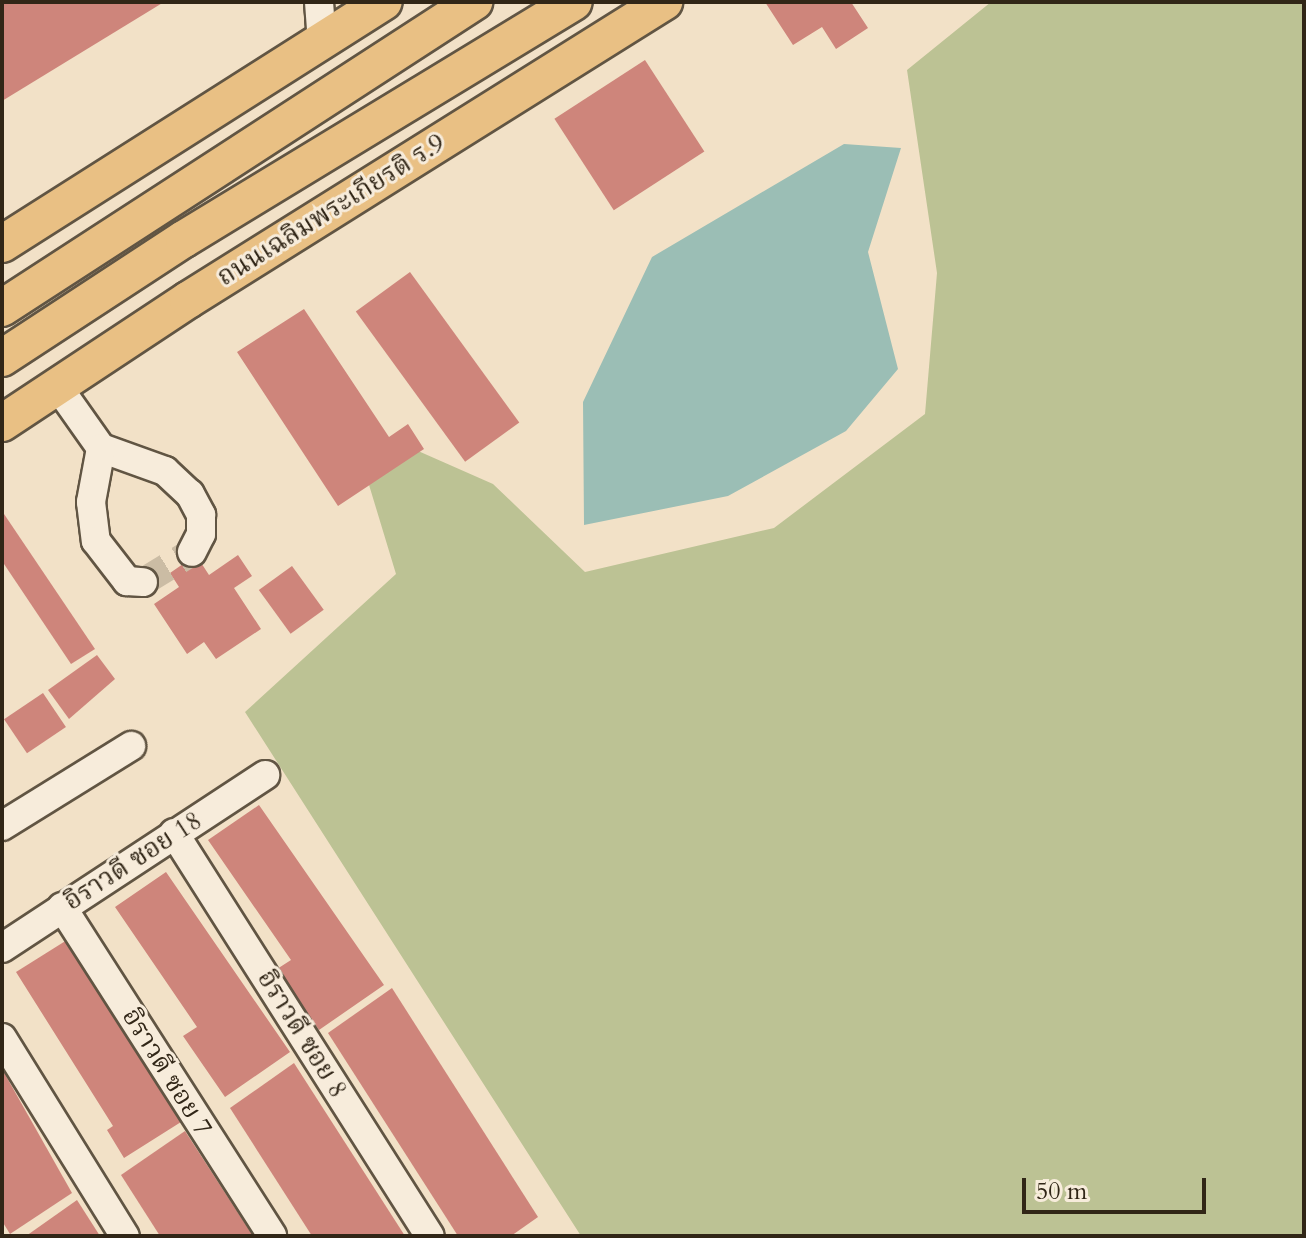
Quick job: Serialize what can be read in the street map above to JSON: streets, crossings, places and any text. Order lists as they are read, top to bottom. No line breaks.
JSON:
{"streets":{"main road":["ถนนเฉลิมพระเกียรติ ร.9"],"street":["อิราวดี ซอย 18","อิราวดี ซอย 8","อิราวดี ซอย 7"]},"crossings":[["อิราวดี ซอย 18","อิราวดี ซอย 8"],["อิราวดี ซอย 18","อิราวดี ซอย 7"]],"scale_bar":"50 m"}
